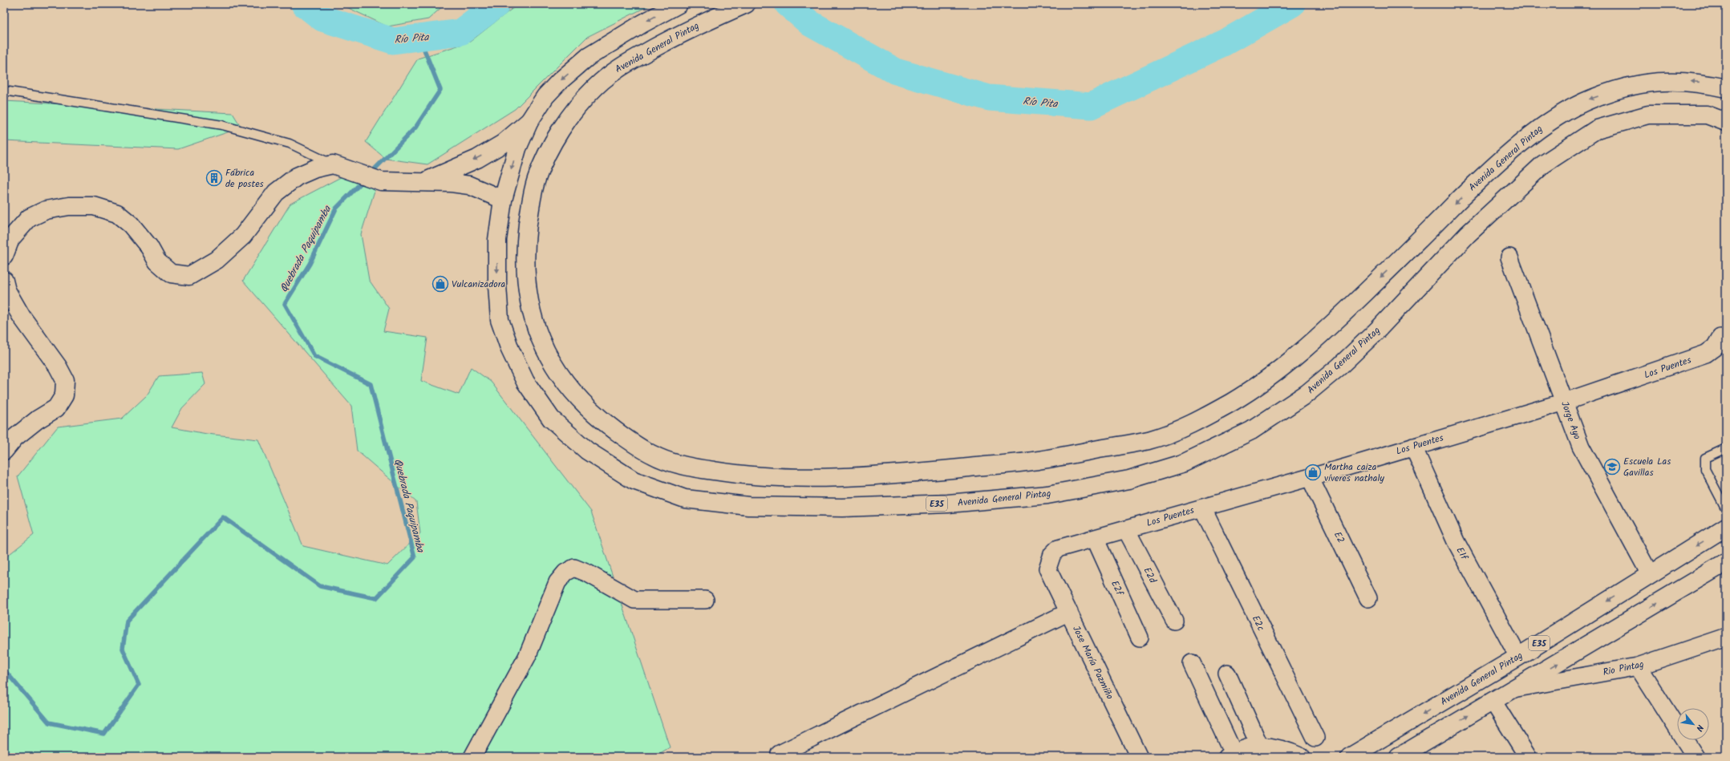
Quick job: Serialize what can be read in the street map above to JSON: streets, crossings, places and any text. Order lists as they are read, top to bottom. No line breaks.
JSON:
{"streets":{"main road":["Avenida General Pintag","E35"],"street":["Los Puentes","Jorge Ayo","E2","E1f","E2d","E2f","E2c","Jose María Pazmiño","Rio Pintag"]},"crossings":[["Avenida General Pintag","Jorge Ayo"],["Avenida General Pintag","E1f"],["Los Puentes","Jorge Ayo"],["Los Puentes","E2"],["Los Puentes","E1f"],["Los Puentes","E2d"],["Los Puentes","E2f"],["Los Puentes","E2c"],["Los Puentes","Jose María Pazmiño"]],"water":["Río Pita","Quebrada Paquipamba"],"places":{"building":["Fábrica de postes"],"shop":["Vulcanizadora","Martha caiza víveres nathaly"],"school or university":["Escuela Las Gavillas"]},"north":"bottom right"}
